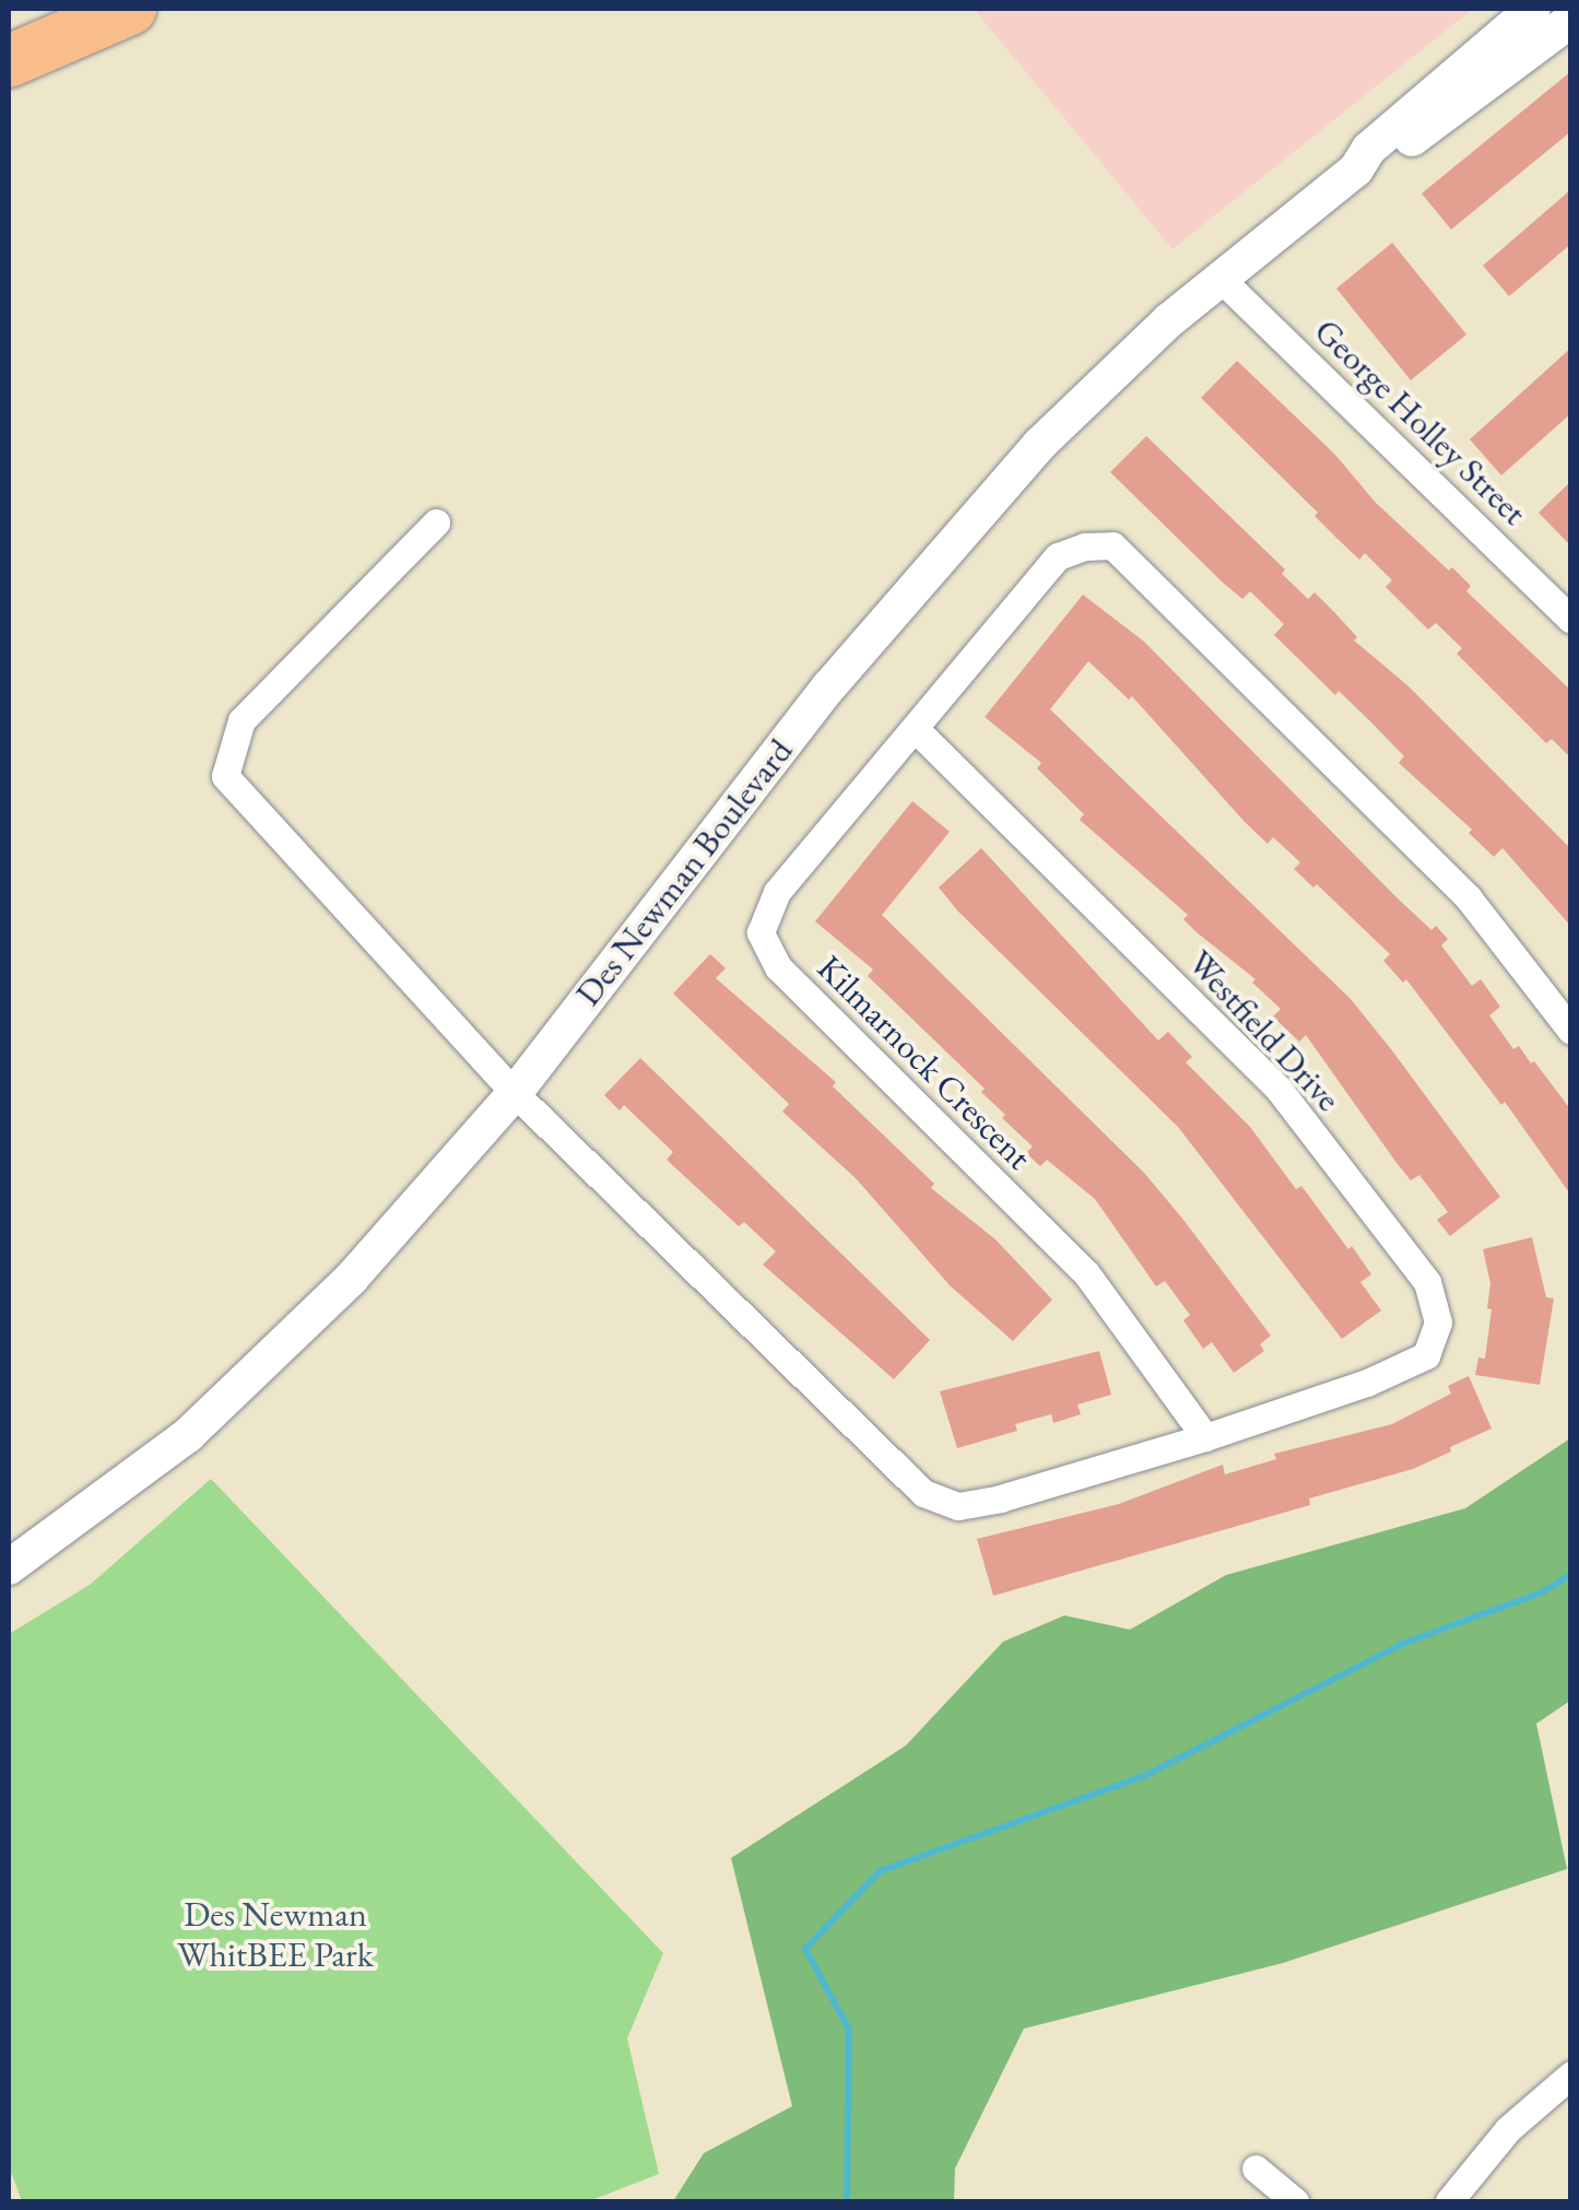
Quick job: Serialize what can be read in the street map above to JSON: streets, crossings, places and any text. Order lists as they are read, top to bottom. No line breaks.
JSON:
{"streets":{"street":["George Holley Street","Des Newman Boulevard","Westfield Drive","Kilmarnock Crescent"]},"crossings":[["George Holley Street","Des Newman Boulevard"],["Des Newman Boulevard","Westfield Drive"],["Westfield Drive","Kilmarnock Crescent"]],"parks":["Des Newman WhitBEE Park"]}
